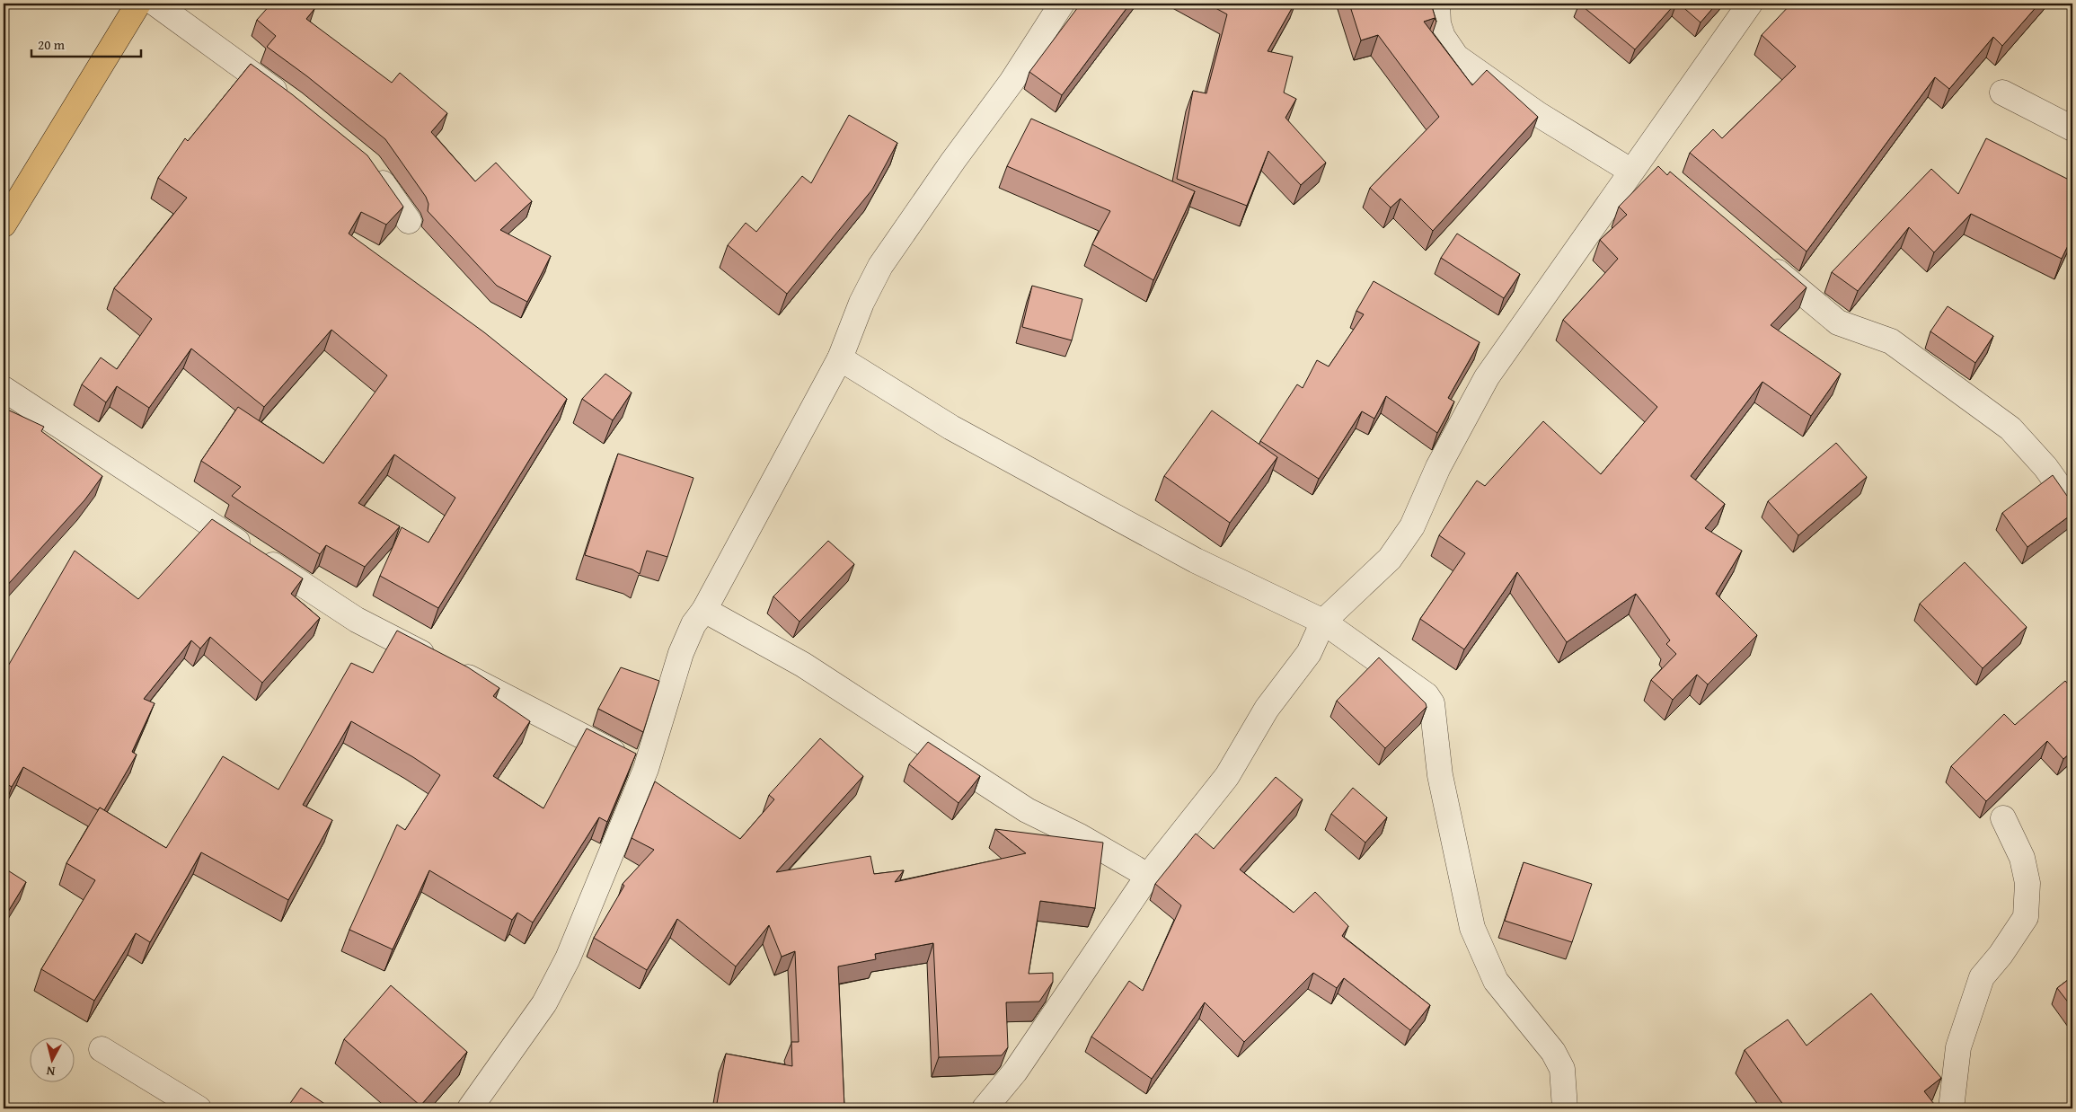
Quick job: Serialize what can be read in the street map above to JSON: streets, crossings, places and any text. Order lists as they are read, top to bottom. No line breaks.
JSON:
{"scale_bar":"20 m","north":"bottom"}
